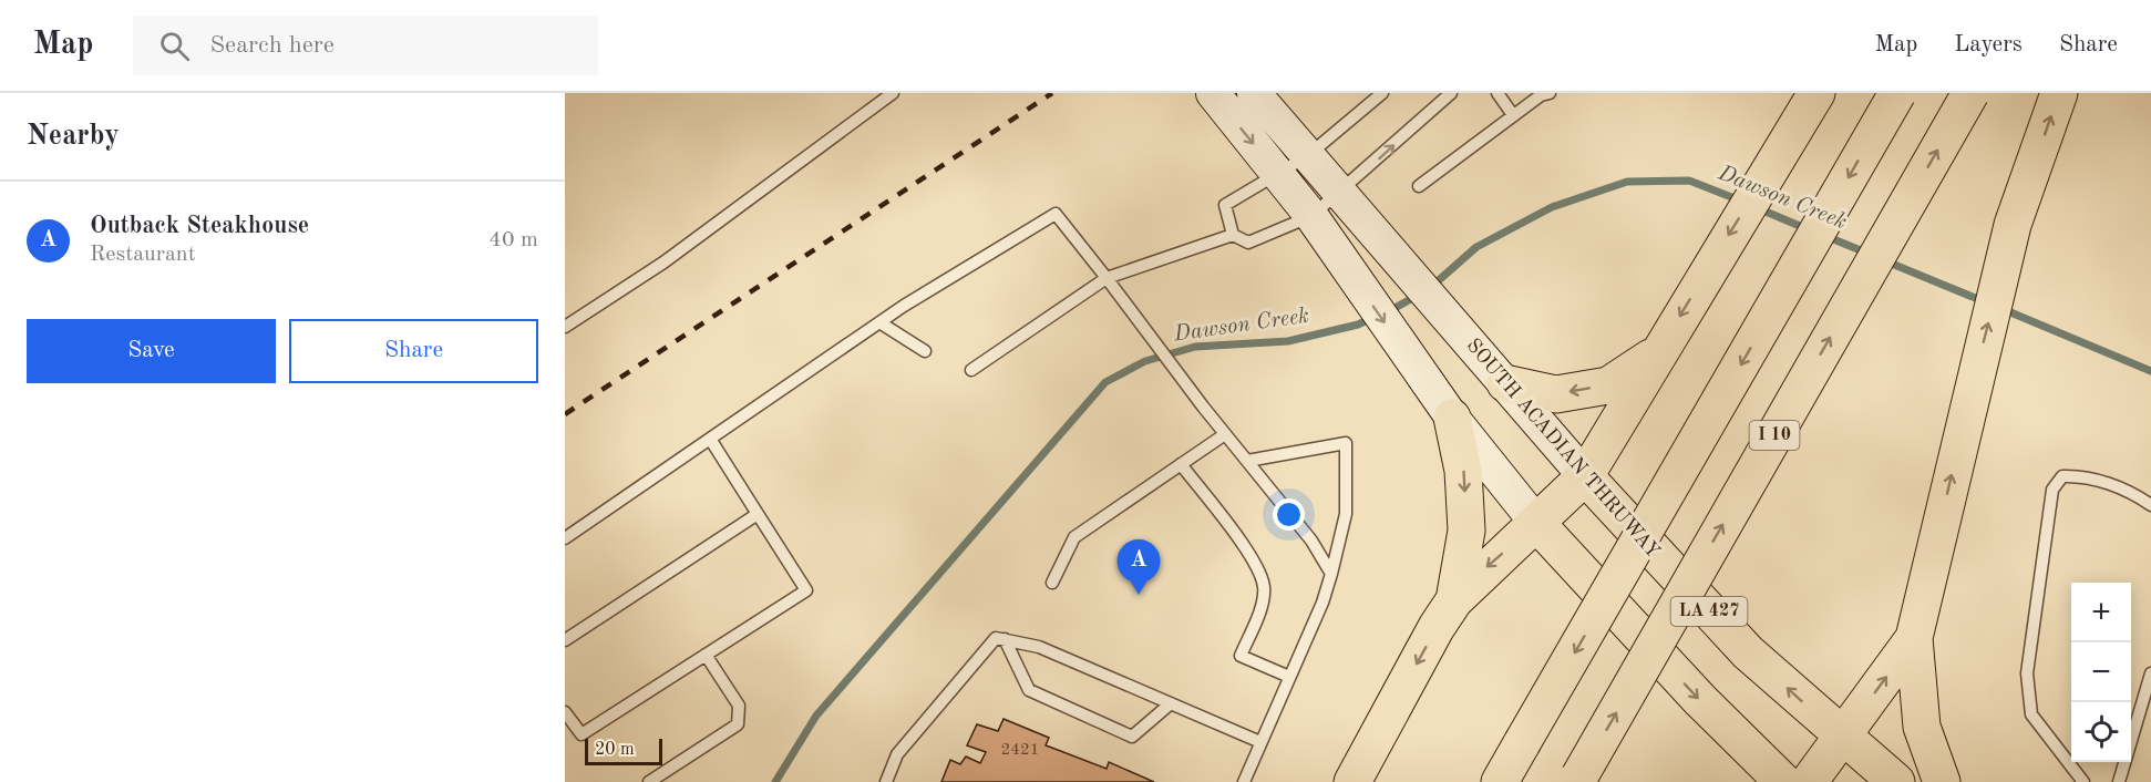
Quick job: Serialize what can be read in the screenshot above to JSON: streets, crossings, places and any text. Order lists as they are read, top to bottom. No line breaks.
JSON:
{"streets":{"main road":["I 10","SOUTH ACADIAN THRUWAY","LA 427"]},"water":["Dawson Creek"],"house_numbers":["2421"],"scale_bar":"20 m","page":{"header":"Map","search":"Search here","nav":["Map","Layers","Share"],"heading":"Nearby","list":[{"mark":"A","name":"Outback Steakhouse","note":"Restaurant","value":"40 m"}],"buttons":["Save","Share"],"pins":"A","map_buttons":["+","−"],"scale":"20 m"}}
